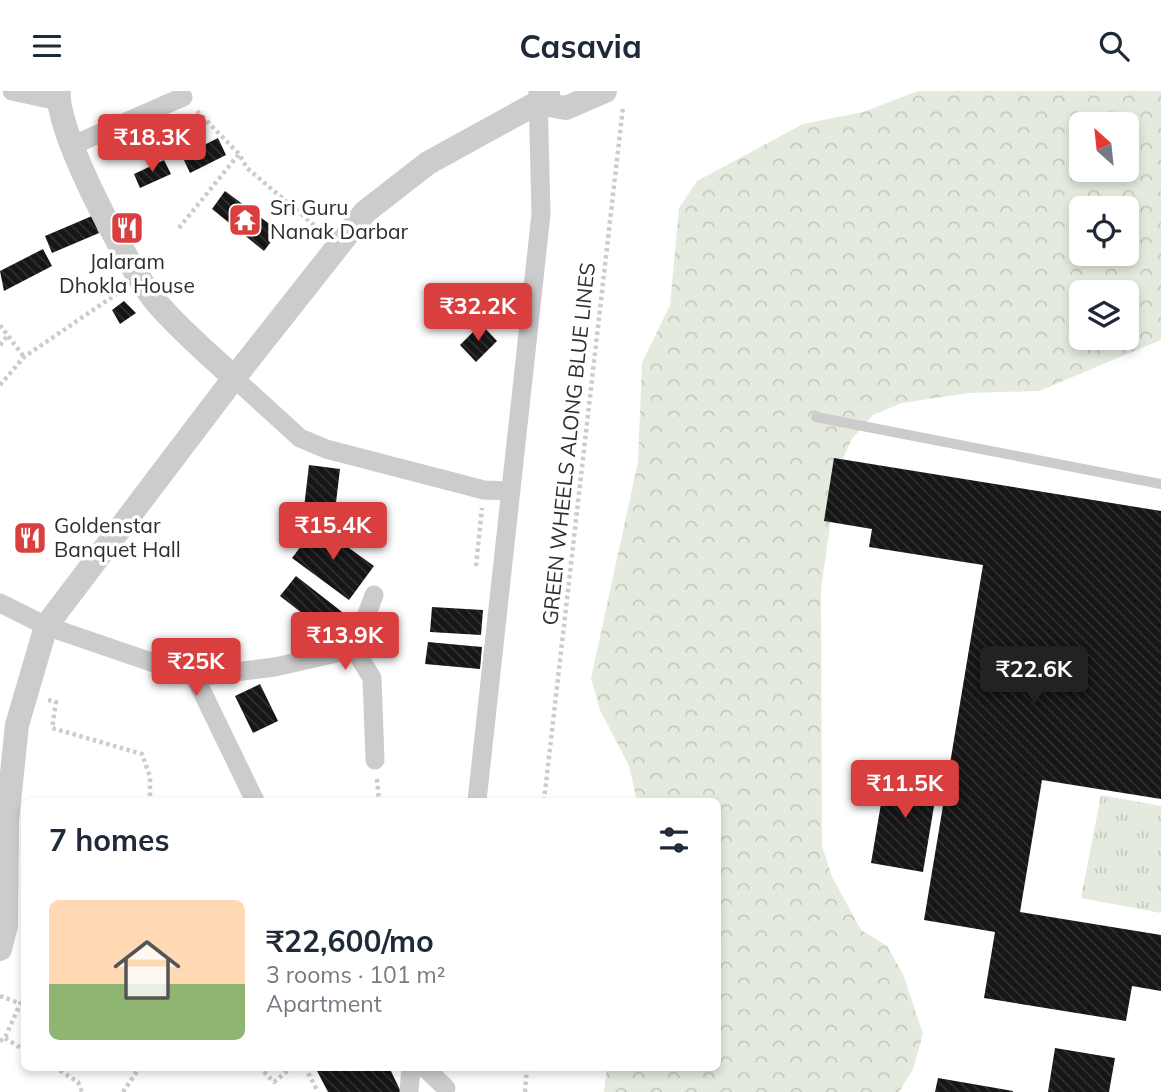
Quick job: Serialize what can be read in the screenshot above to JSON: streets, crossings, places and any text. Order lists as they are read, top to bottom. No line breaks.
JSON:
{"streets":{"path":["GREEN WHEELS ALONG BLUE LINES"]},"places":{"temple":["Sri Guru Nanak Darbar"],"restaurant":["Jalaram Dhokla House","Goldenstar Banquet Hall"]},"north":"top left","page":{"header":"Casavia","price":["₹18.3K","₹32.2K","₹15.4K","₹13.9K","₹25K","₹22.6K","₹11.5K"],"heading":"7 homes","list":[{"name":"₹22,600/mo","note":"3 rooms · 101 m² · Apartment"}]}}
